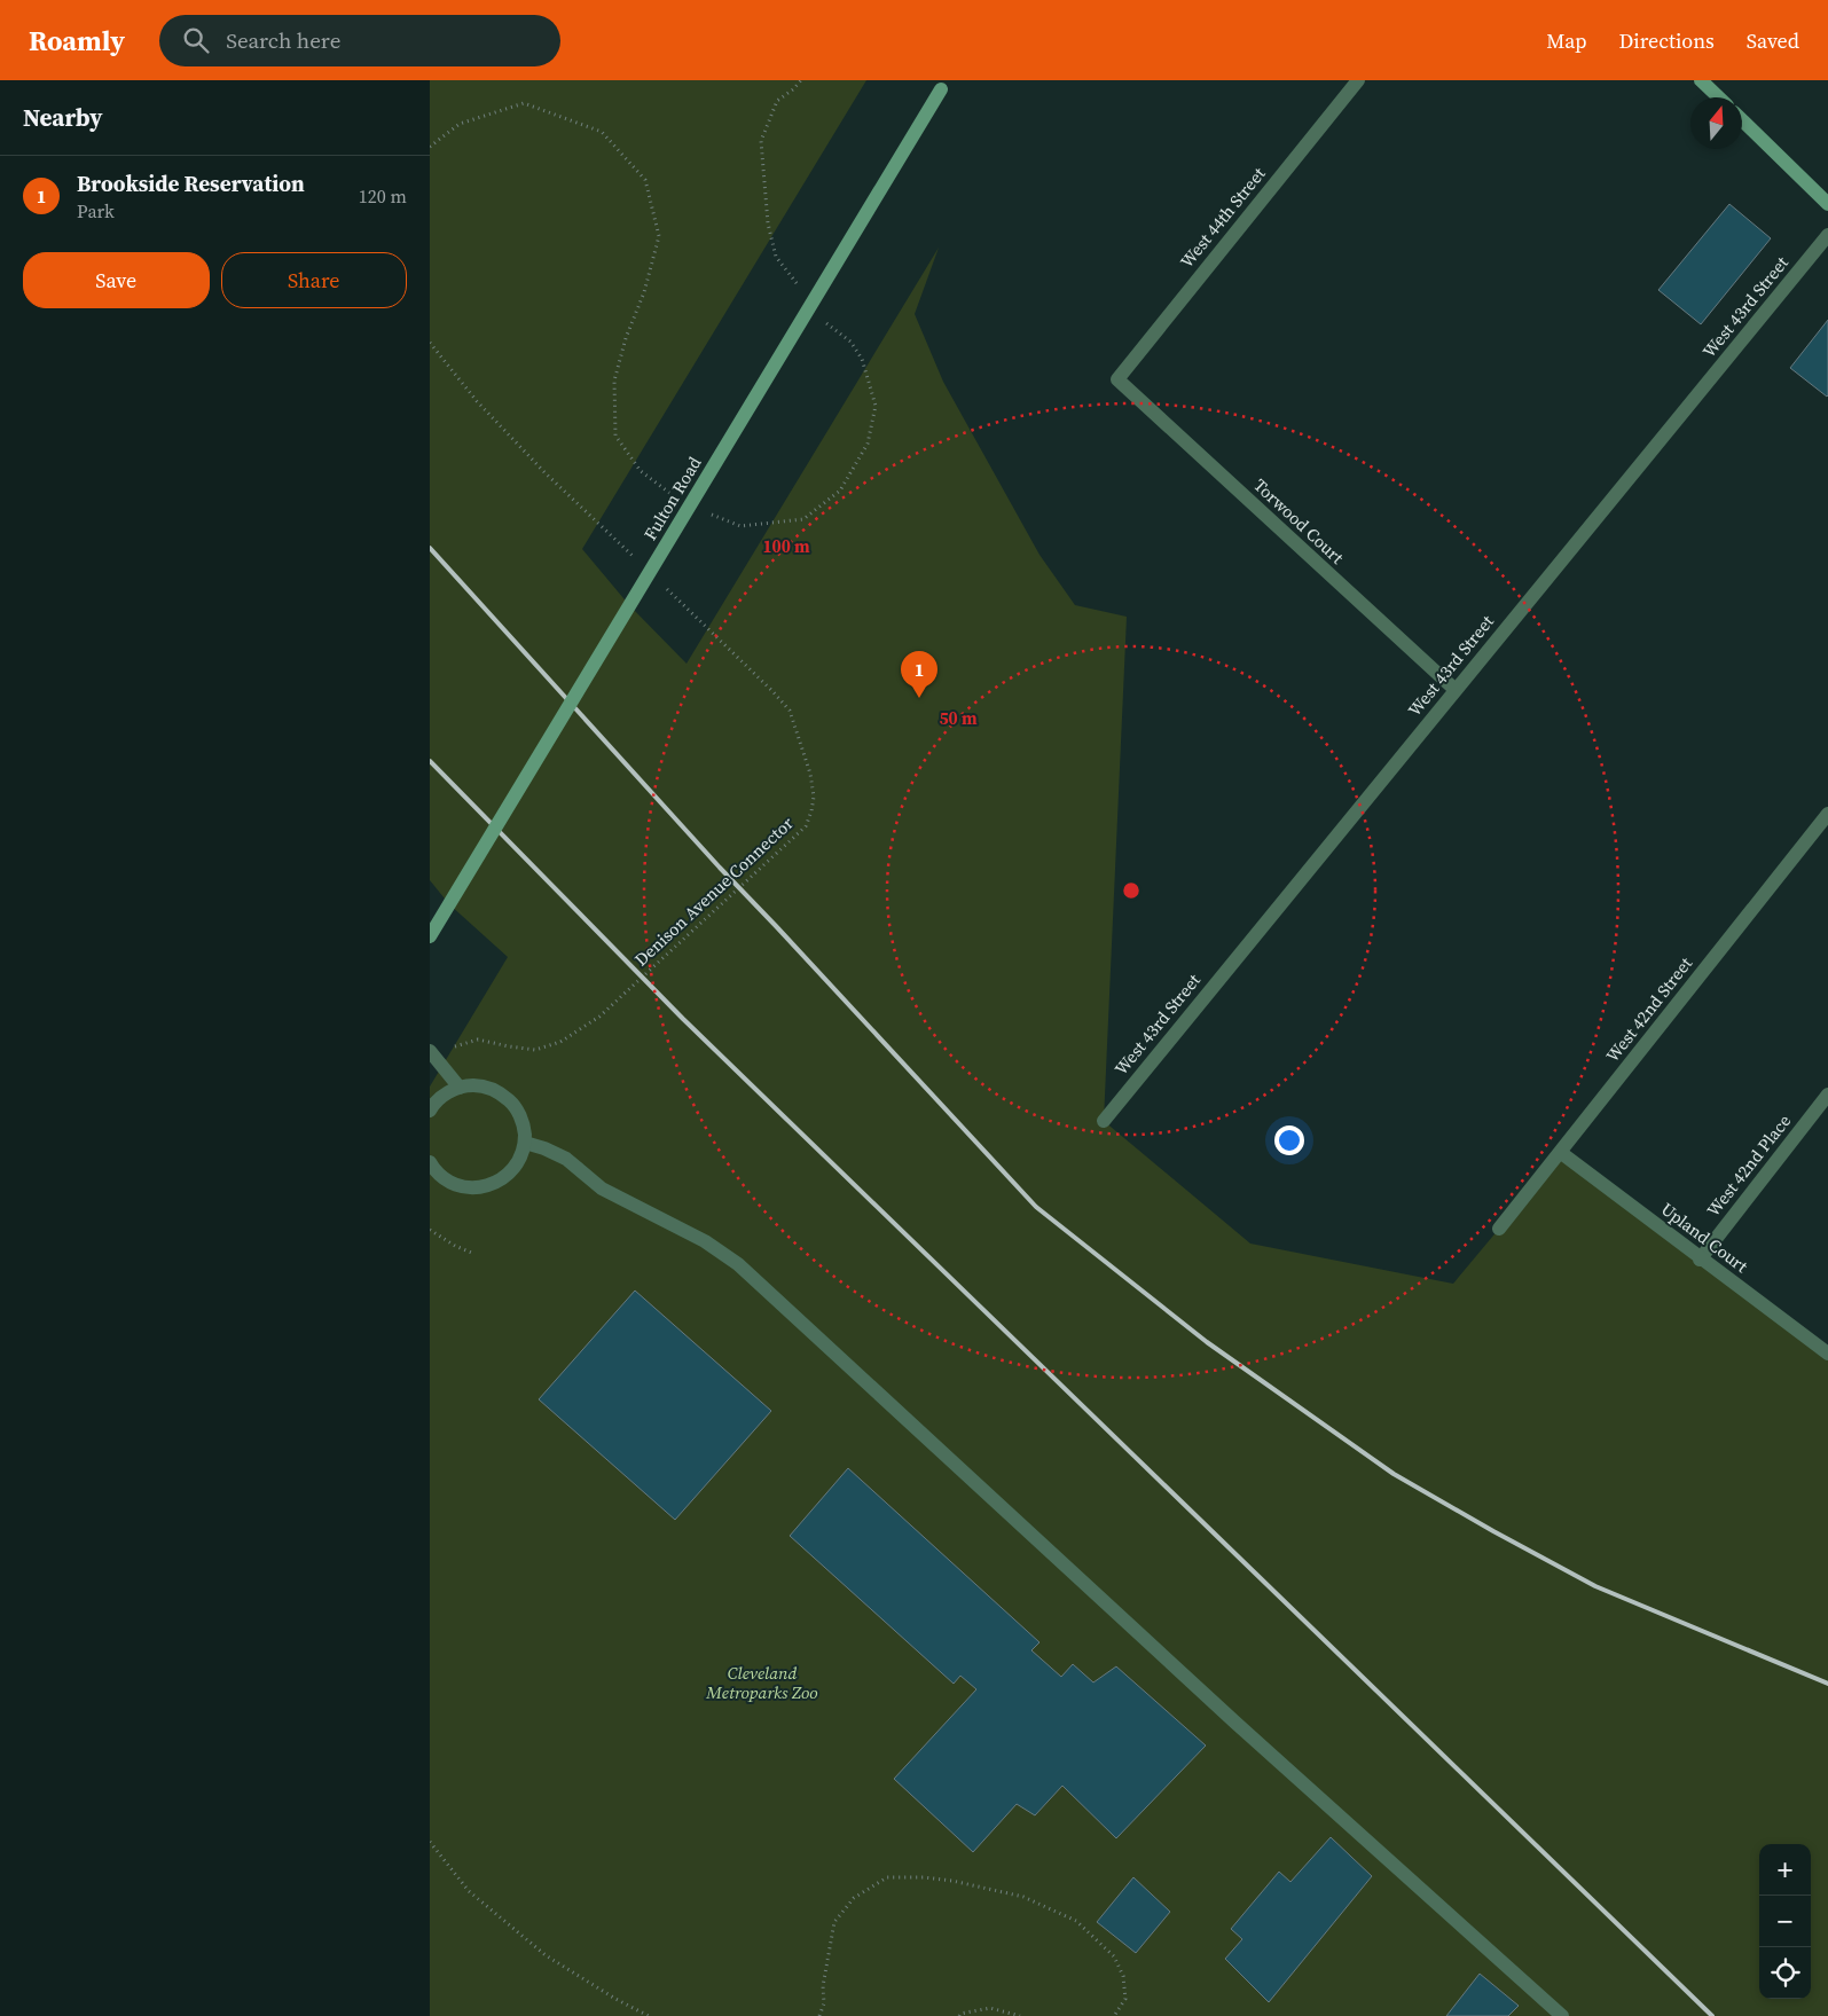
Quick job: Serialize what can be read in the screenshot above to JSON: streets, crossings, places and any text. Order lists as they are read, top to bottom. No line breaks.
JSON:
{"streets":{"main road":["Fulton Road"],"street":["West 44th Street","West 43rd Street","Torwood Court","West 42nd Street","West 42nd Place","Upland Court"],"path":["Denison Avenue Connector"]},"crossings":[["West 44th Street","Torwood Court"],["West 43rd Street","Torwood Court"],["West 42nd Street","Upland Court"],["West 42nd Place","Upland Court"]],"parks":["Cleveland Metroparks Zoo"],"north":"top","page":{"header":"Roamly","search":"Search here","nav":["Map","Directions","Saved"],"heading":"Nearby","list":[{"mark":"1","name":"Brookside Reservation","note":"Park","value":"120 m"}],"buttons":["Save","Share"],"pins":"1","map_buttons":["+","−"]},"rings":["100 m","50 m"]}
